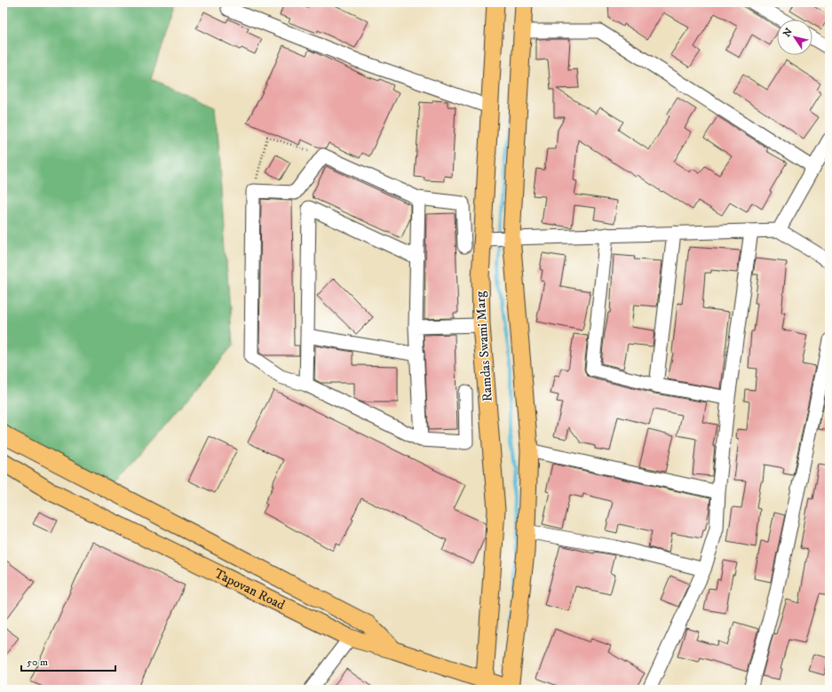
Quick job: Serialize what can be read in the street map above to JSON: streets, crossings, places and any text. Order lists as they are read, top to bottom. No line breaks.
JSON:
{"streets":{"main road":["Ramdas Swami Marg","Tapovan Road"]},"crossings":[["Ramdas Swami Marg","Tapovan Road"]],"scale_bar":"50 m","north":"top left"}
